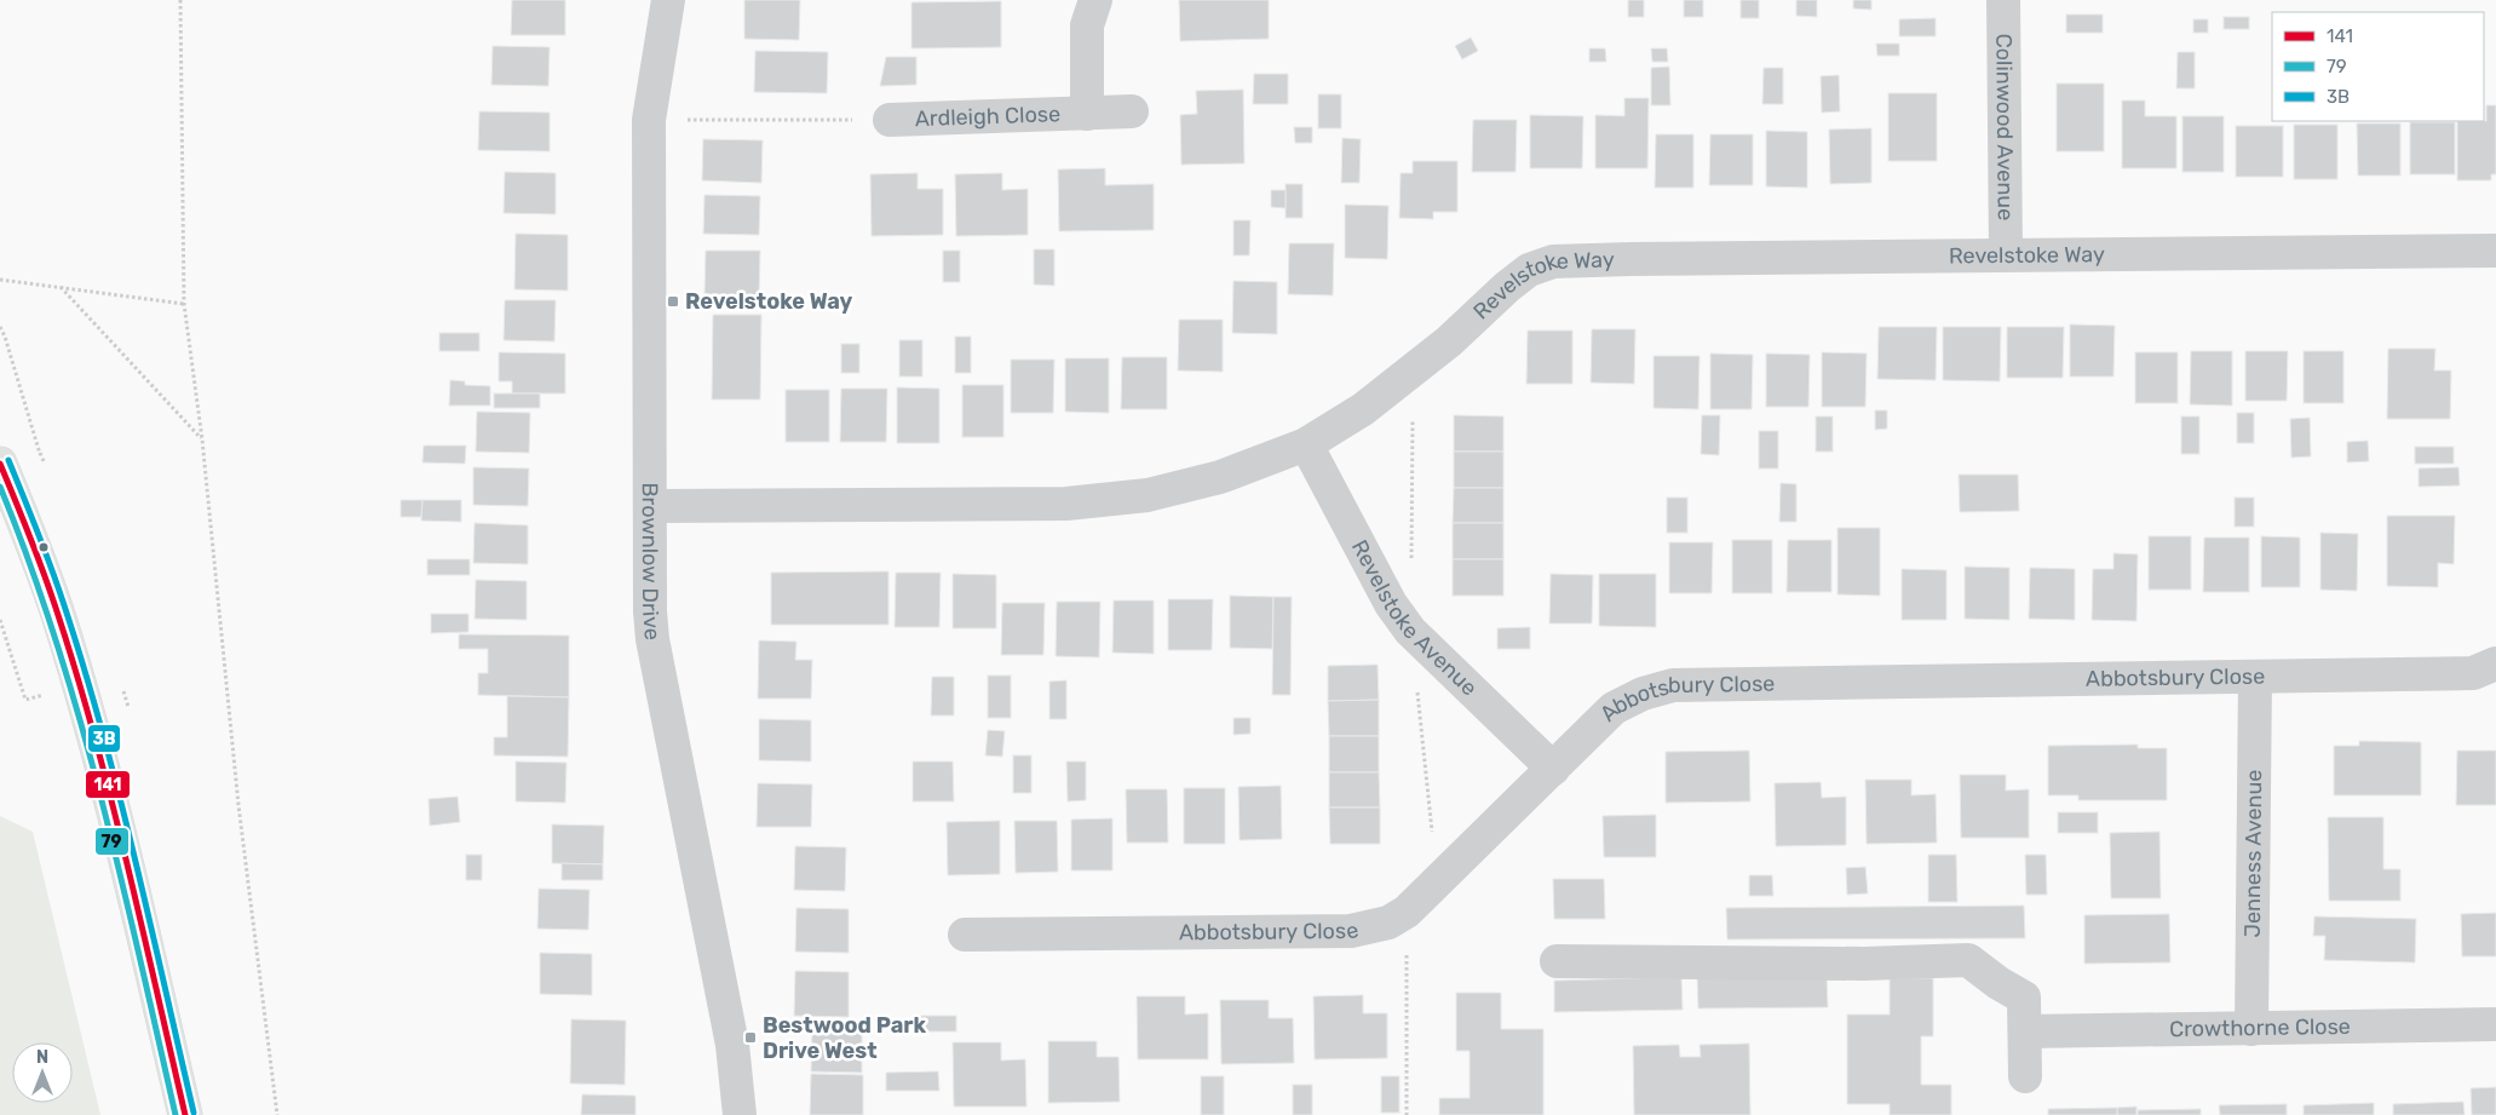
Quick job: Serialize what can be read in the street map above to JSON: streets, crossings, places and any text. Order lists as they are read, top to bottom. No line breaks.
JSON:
{"streets":{"street":["Ardleigh Close","Colinwood Avenue","Revelstoke Way","Brownlow Drive","Revelstoke Avenue","Abbotsbury Close","Jenness Avenue","Crowthorne Close"]},"crossings":[["Colinwood Avenue","Revelstoke Way"],["Revelstoke Way","Brownlow Drive"],["Revelstoke Way","Revelstoke Avenue"],["Revelstoke Avenue","Abbotsbury Close"],["Abbotsbury Close","Jenness Avenue"],["Jenness Avenue","Crowthorne Close"]],"places":{"transit":["Revelstoke Way","Bestwood Park Drive West"]},"lines":["transit line 3B","transit line 141","transit line 79"],"legend":["141","79","3B"],"north":"top"}
